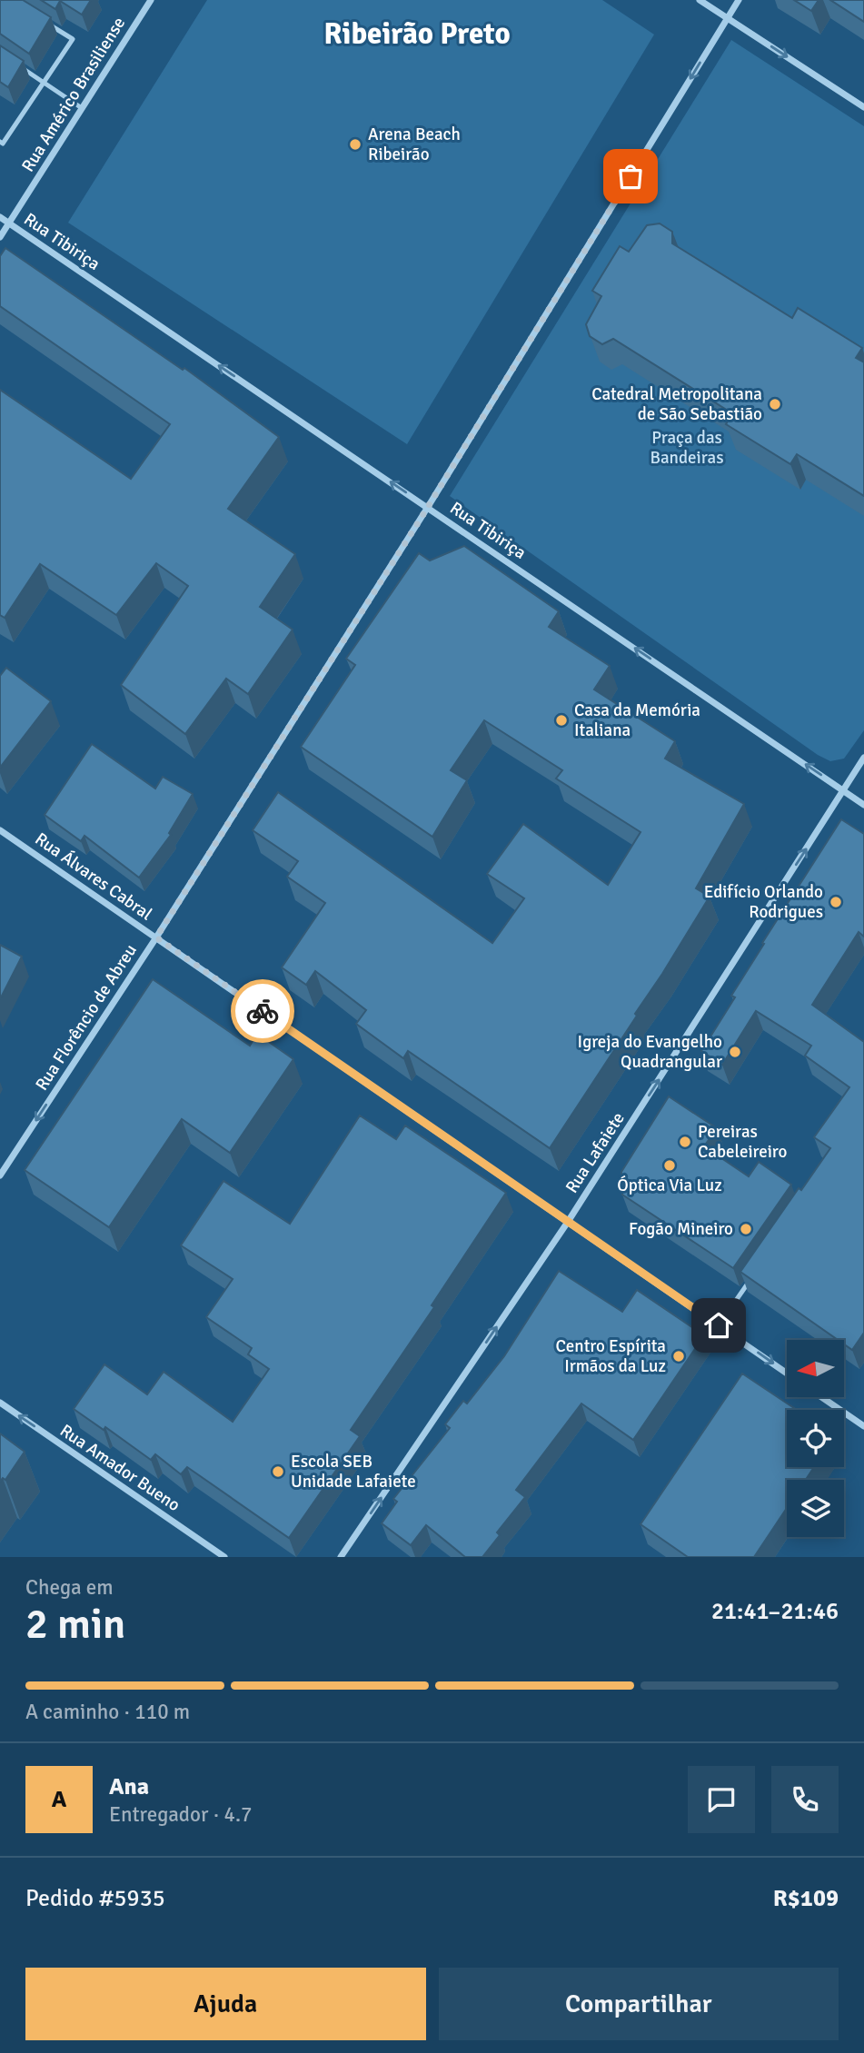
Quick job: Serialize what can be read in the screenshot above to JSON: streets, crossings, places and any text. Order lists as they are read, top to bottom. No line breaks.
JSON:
{"streets":{"street":["Rua Américo Brasiliense","Rua Tibiriça","Rua Álvares Cabral","Rua Florêncio de Abreu","Rua Lafaiete","Rua Amador Bueno"]},"crossings":[["Rua Américo Brasiliense","Rua Tibiriça"],["Rua Tibiriça","Rua Florêncio de Abreu"],["Rua Tibiriça","Rua Lafaiete"],["Rua Álvares Cabral","Rua Florêncio de Abreu"],["Rua Álvares Cabral","Rua Lafaiete"]],"one_way":["Rua Tibiriça","Rua Florêncio de Abreu","Rua Lafaiete","Rua Amador Bueno"],"districts":["Ribeirão Preto"],"parks":["Praça das Bandeiras"],"places":["Arena Beach Ribeirão","Catedral Metropolitana de São Sebastião","Casa da Memória Italiana","Edifício Orlando Rodrigues","Igreja do Evangelho Quadrangular","Pereiras Cabeleireiro","Óptica Via Luz","Fogão Mineiro","Centro Espírita Irmãos da Luz","Escola SEB Unidade Lafaiete"],"north":"left","page":{"heading":["2 min","Chega em","21:41–21:46"],"panel":["Ana","Entregador · 4.7","Pedido #5935","R$109"],"bar":"A caminho · 110 m","round":"A","buttons":["Ajuda","Compartilhar"]}}
